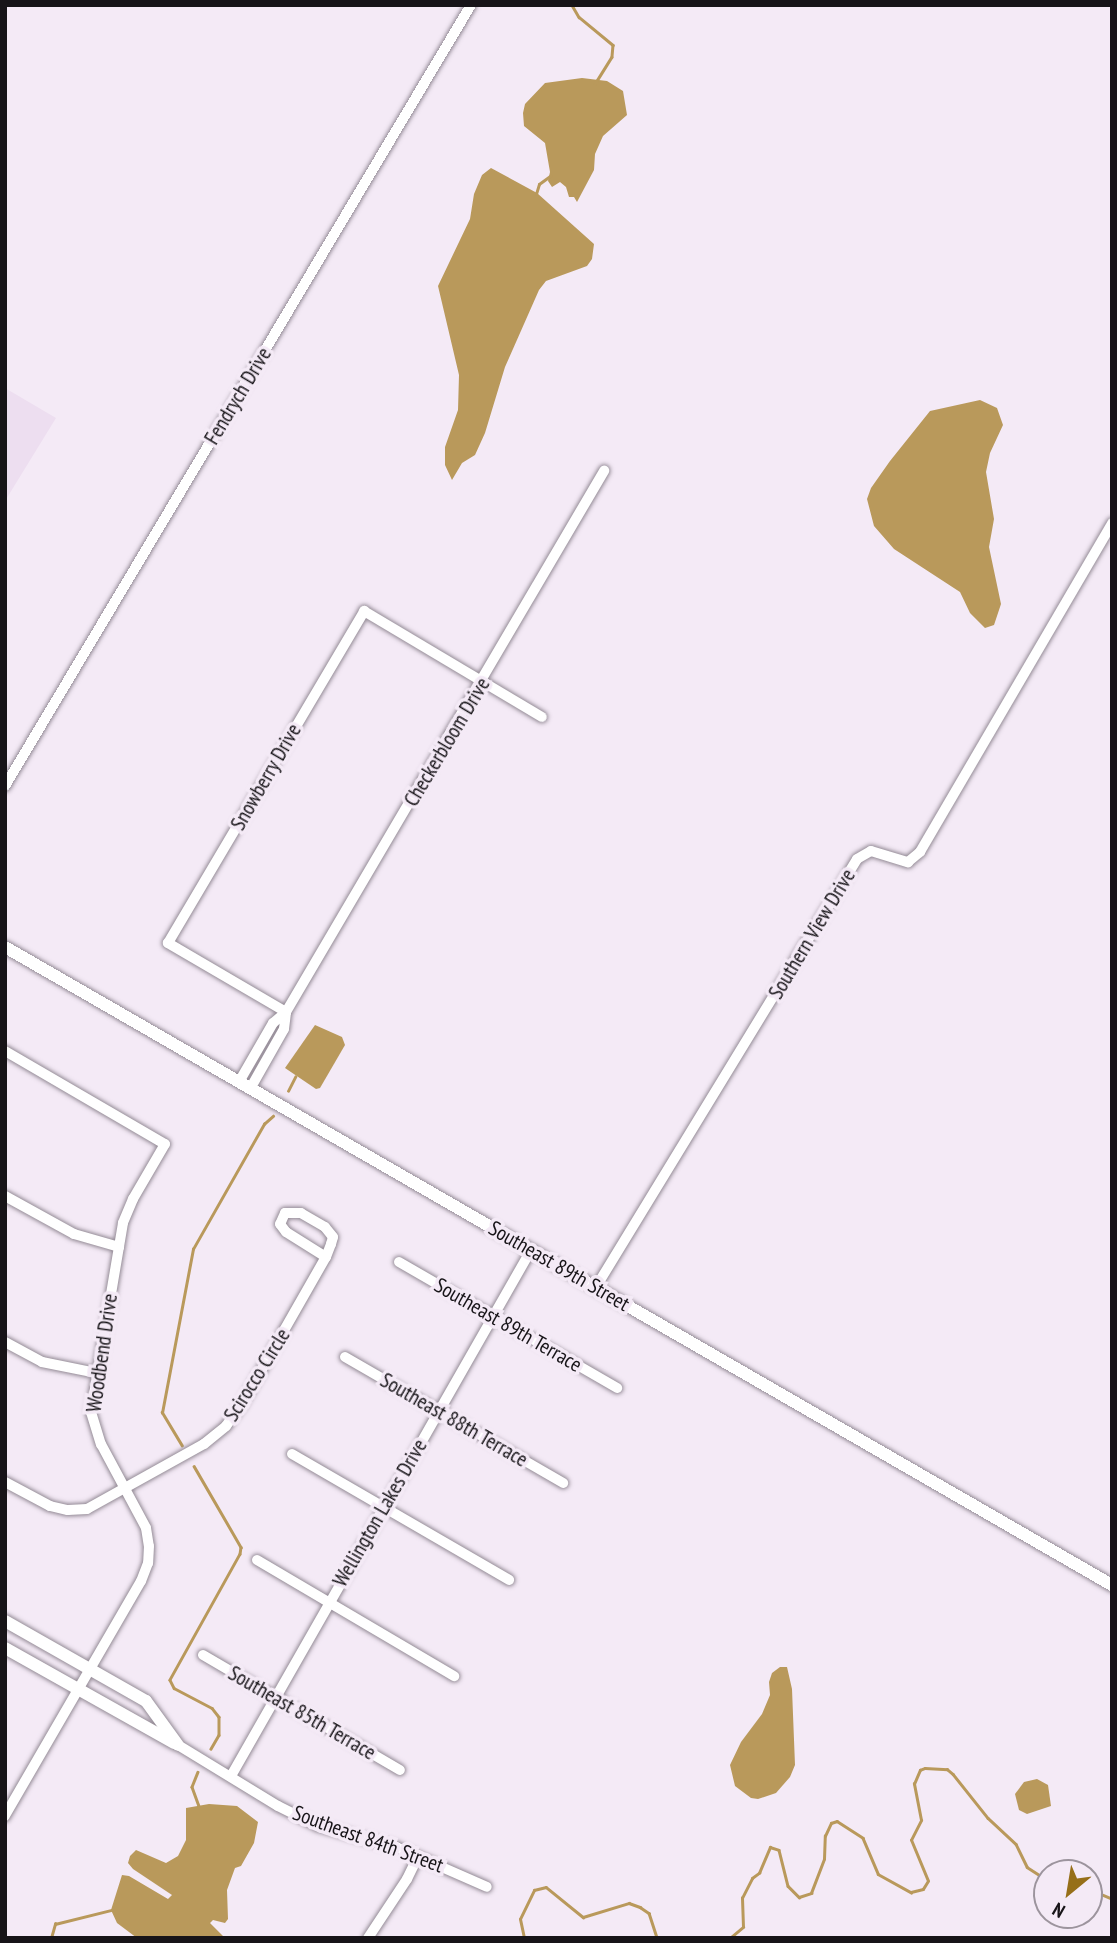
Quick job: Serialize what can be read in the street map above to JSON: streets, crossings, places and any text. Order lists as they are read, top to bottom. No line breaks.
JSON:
{"streets":{"street":["Fendrych Drive","Checkerbloom Drive","Snowberry Drive","Southern View Drive","Southeast 89th Street","Southeast 89th Terrace","Woodbend Drive","Scirocco Circle","Southeast 88th Terrace","Wellington Lakes Drive","Southeast 85th Terrace","Southeast 84th Street"]},"crossings":[["Checkerbloom Drive","Snowberry Drive"],["Checkerbloom Drive","Southeast 89th Street"],["Southern View Drive","Southeast 89th Street"],["Southeast 89th Street","Wellington Lakes Drive"],["Southeast 89th Terrace","Wellington Lakes Drive"],["Woodbend Drive","Scirocco Circle"],["Woodbend Drive","Southeast 84th Street"],["Southeast 88th Terrace","Wellington Lakes Drive"],["Wellington Lakes Drive","Southeast 85th Terrace"],["Wellington Lakes Drive","Southeast 84th Street"]],"north":"bottom left"}
